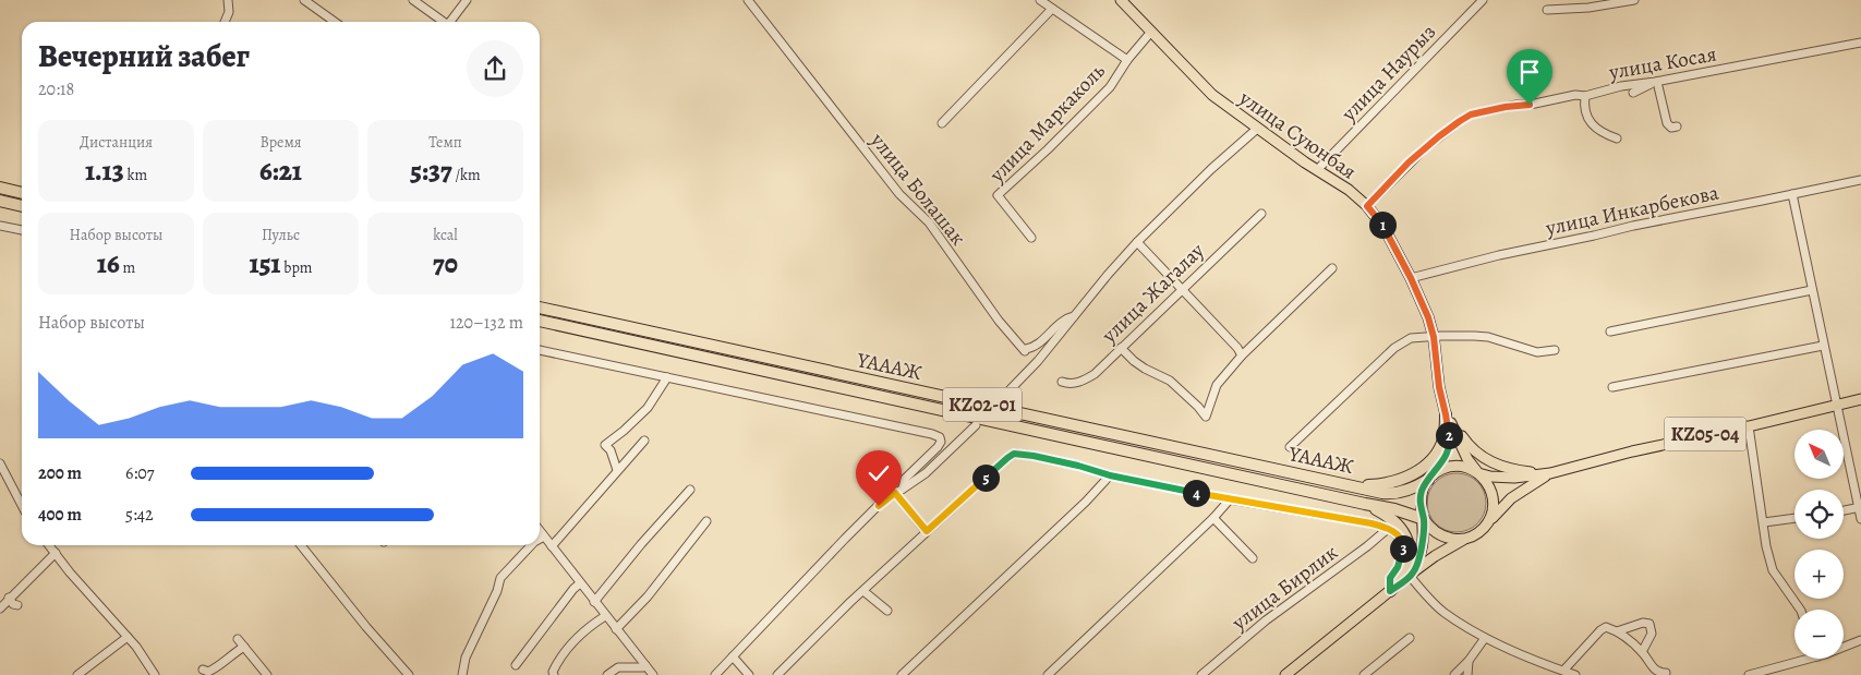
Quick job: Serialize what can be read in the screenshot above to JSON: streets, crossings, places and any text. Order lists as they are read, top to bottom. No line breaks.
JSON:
{"streets":{"highway":["ҮАААЖ","KZ02-01"],"main road":["улица Суюнбая","KZ05-04"],"street":["улица Косая","улица Наурыз","улица Маркаколь","улица Болашак","улица Инкарбекова","улица Жагалау","улица Бирлик"]},"crossings":[["улица Косая","улица Суюнбая"],["улица Наурыз","улица Суюнбая"],["улица Маркаколь","улица Суюнбая"],["улица Суюнбая","улица Инкарбекова"],["улица Суюнбая","ҮАААЖ"],["улица Суюнбая","KZ05-04"],["ҮАААЖ","KZ05-04"]],"north":"top left","page":{"heading":["Вечерний забег","20:18"],"stats":[["Дистанция","1.13 km"],["Время","6:21"],["Темп","5:37 /km"],["Набор высоты","16 m"],["Пульс","151 bpm"],["kcal","70"]],"pins":["1","2","5","4","3"],"chart":["Набор высоты","120–132 m"],"map_buttons":["+","−"],"list":[{"name":"200 m","note":"6:07"},{"name":"400 m","note":"5:42"}]}}
